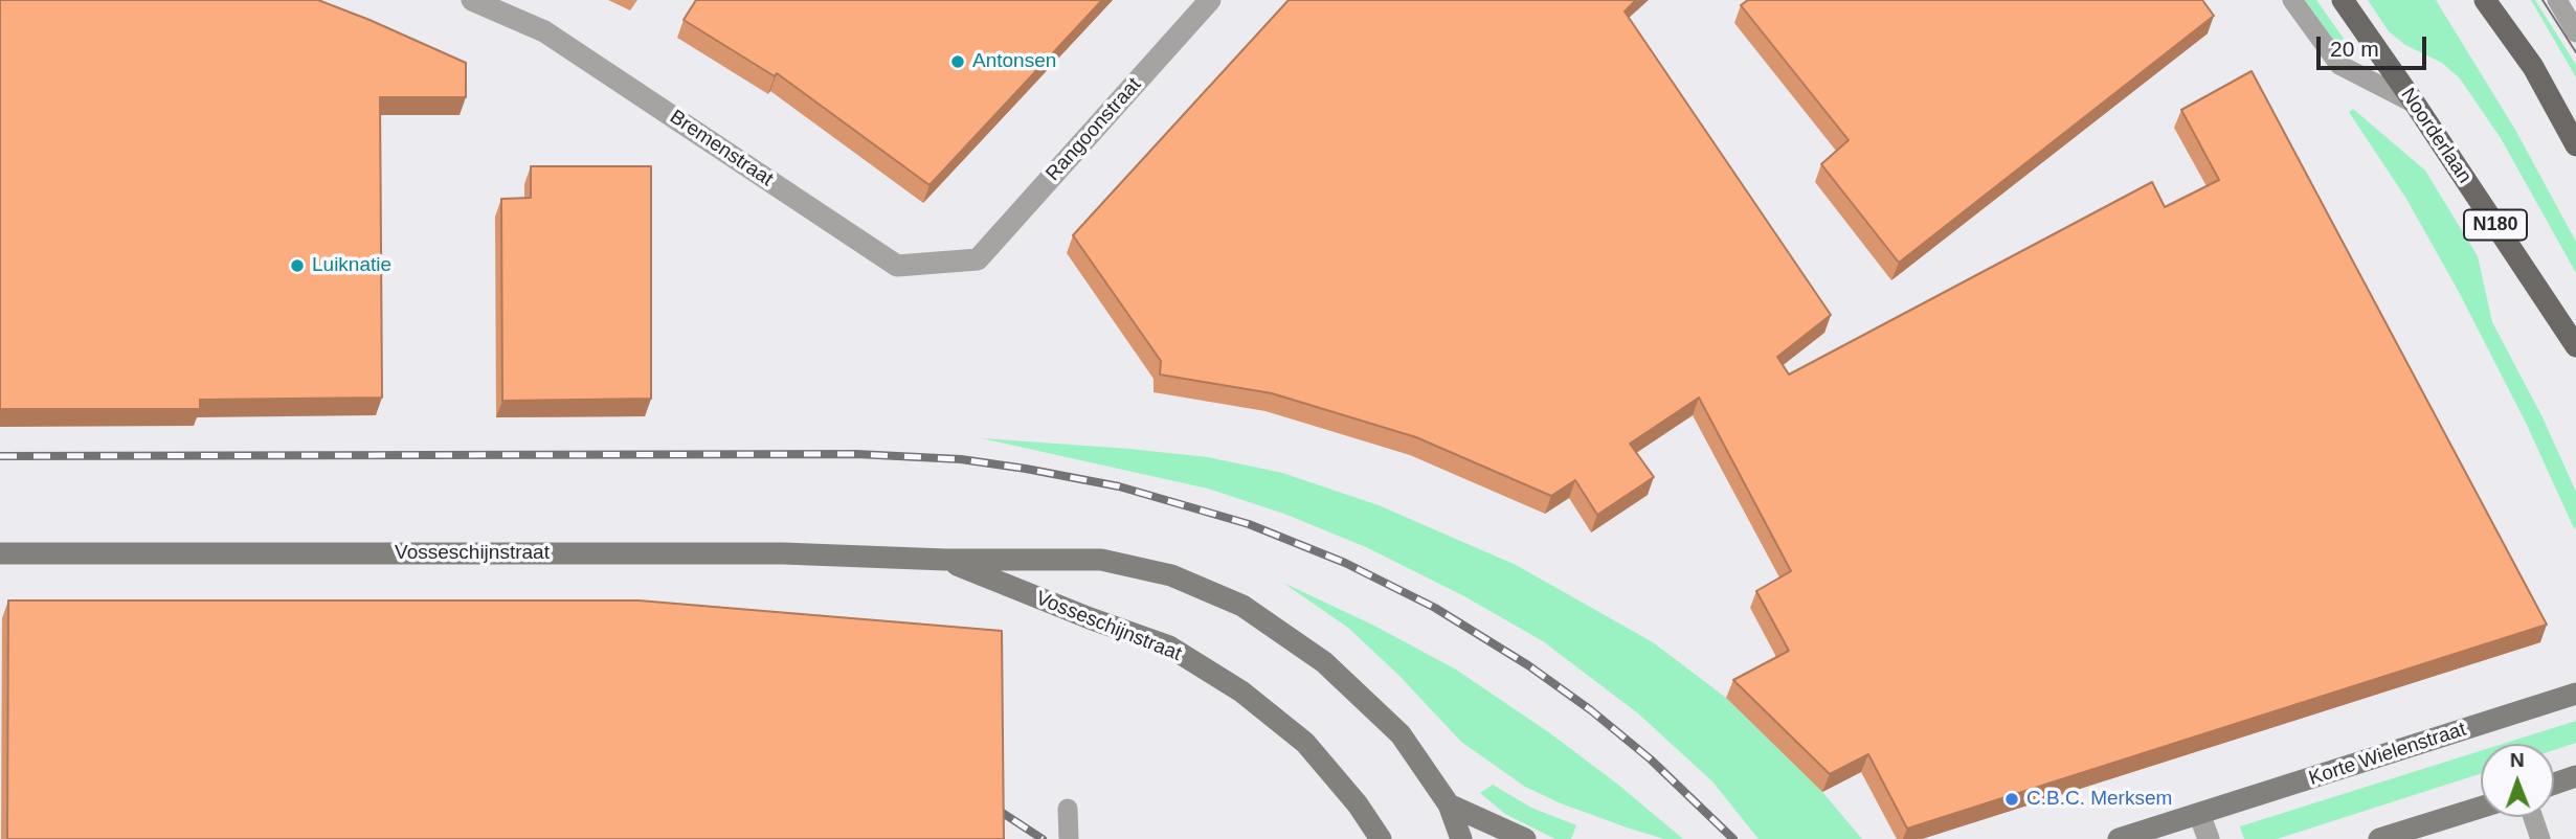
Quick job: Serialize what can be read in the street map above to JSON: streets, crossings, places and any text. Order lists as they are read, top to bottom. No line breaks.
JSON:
{"streets":{"main road":["Noorderlaan","N180"],"street":["Rangoonstraat","Bremenstraat","Vosseschijnstraat","Korte Wielenstraat"]},"crossings":[["Rangoonstraat","Bremenstraat"]],"places":["Antonsen","Luiknatie","C.B.C. Merksem"],"scale_bar":"20 m","north":"top"}
